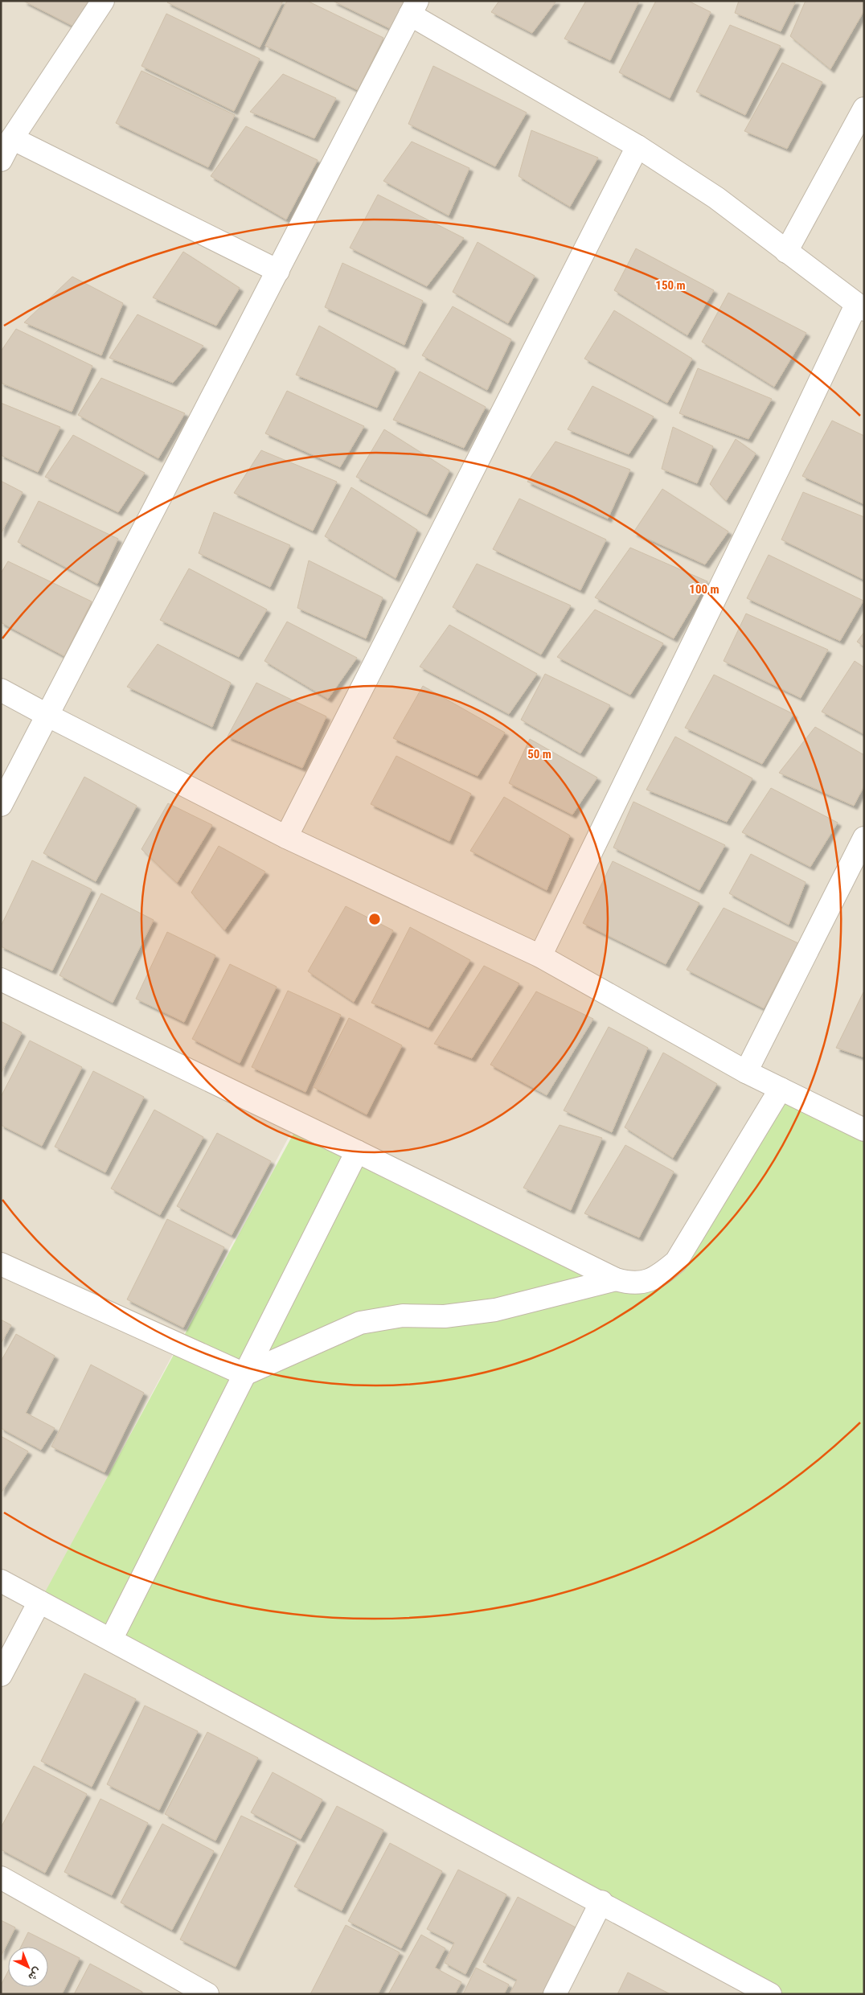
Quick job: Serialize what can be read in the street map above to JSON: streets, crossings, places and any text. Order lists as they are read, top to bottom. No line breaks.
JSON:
{"north":"bottom right","rings":["150 m","100 m","50 m"]}
